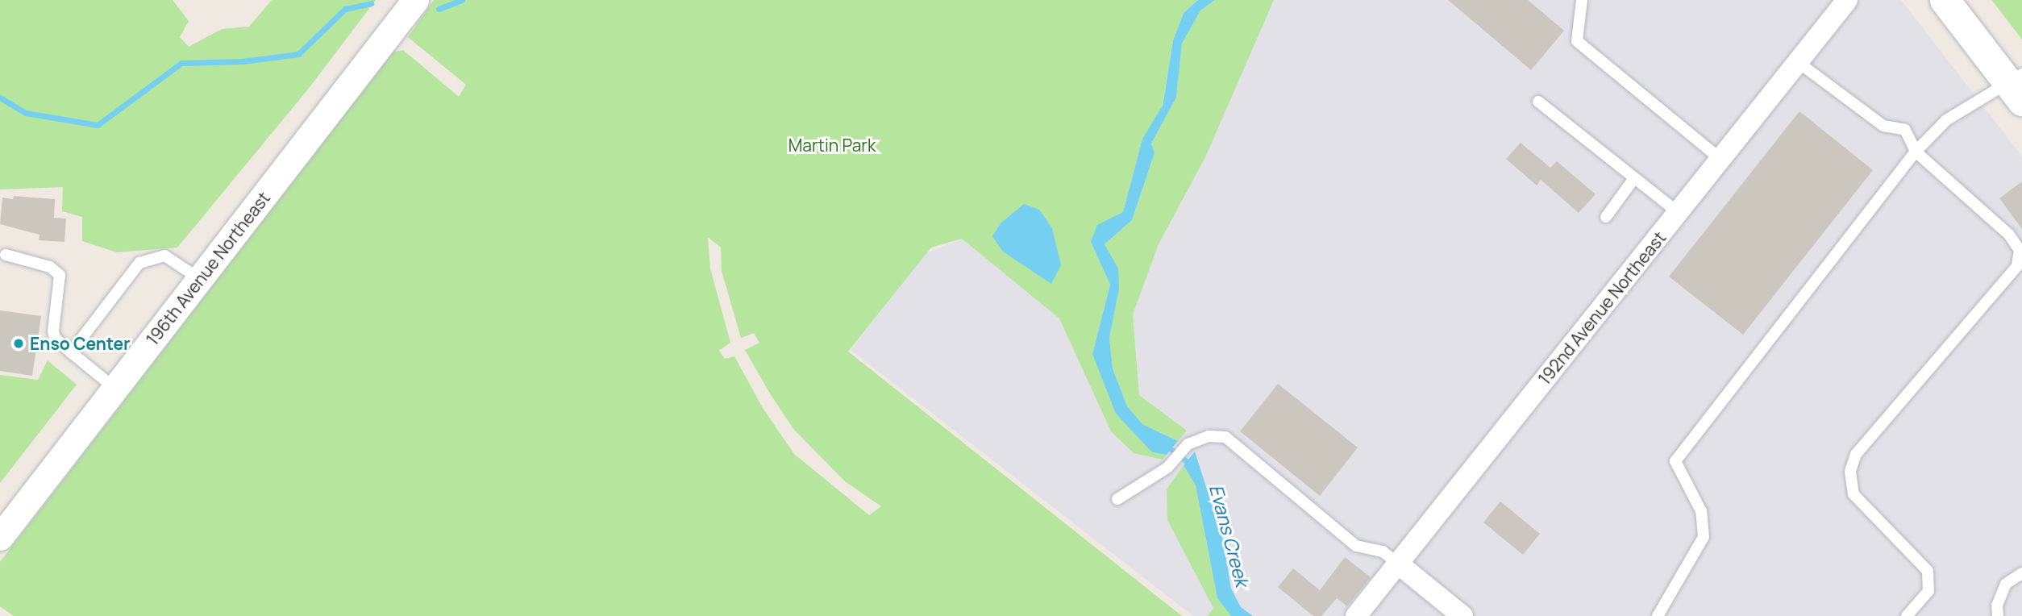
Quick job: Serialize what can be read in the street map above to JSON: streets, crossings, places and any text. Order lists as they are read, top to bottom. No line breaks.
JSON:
{"streets":{"street":["196th Avenue Northeast","192nd Avenue Northeast"]},"water":["Evans Creek"],"parks":["Martin Park"],"places":["Enso Center"]}
